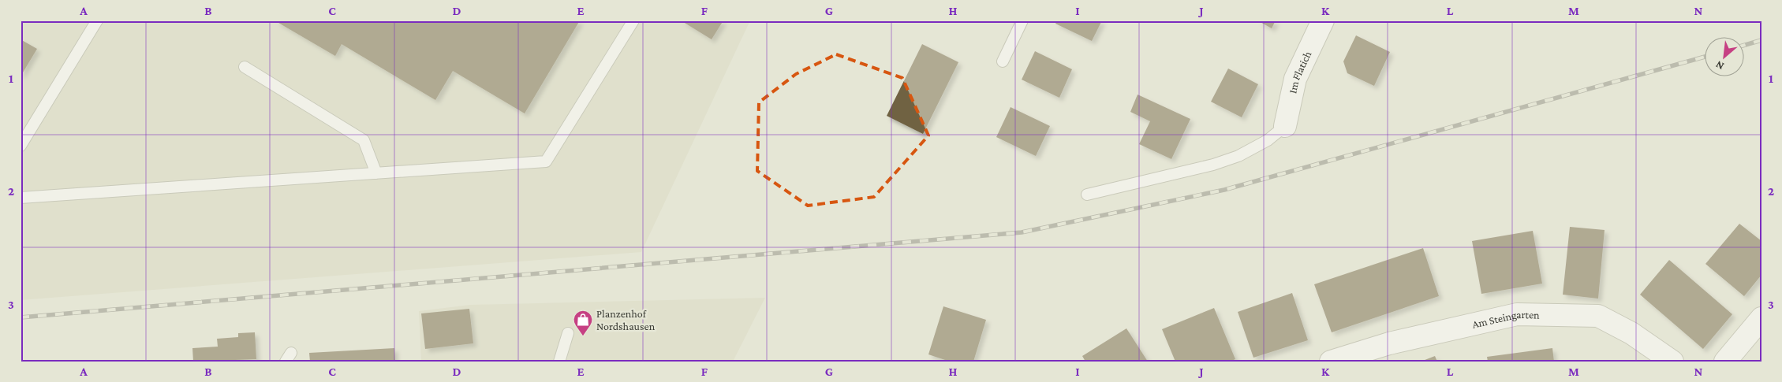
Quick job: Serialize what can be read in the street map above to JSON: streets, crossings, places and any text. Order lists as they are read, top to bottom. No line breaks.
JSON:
{"streets":{"street":["Im Flatich","Am Steingarten"]},"places":{"shop":["Planzenhof Nordshausen"]},"north":"bottom left","grid":{"columns":["A","B","C","D","E","F","G","H","I","J","K","L","M","N"],"rows":["1","2","3"]}}
